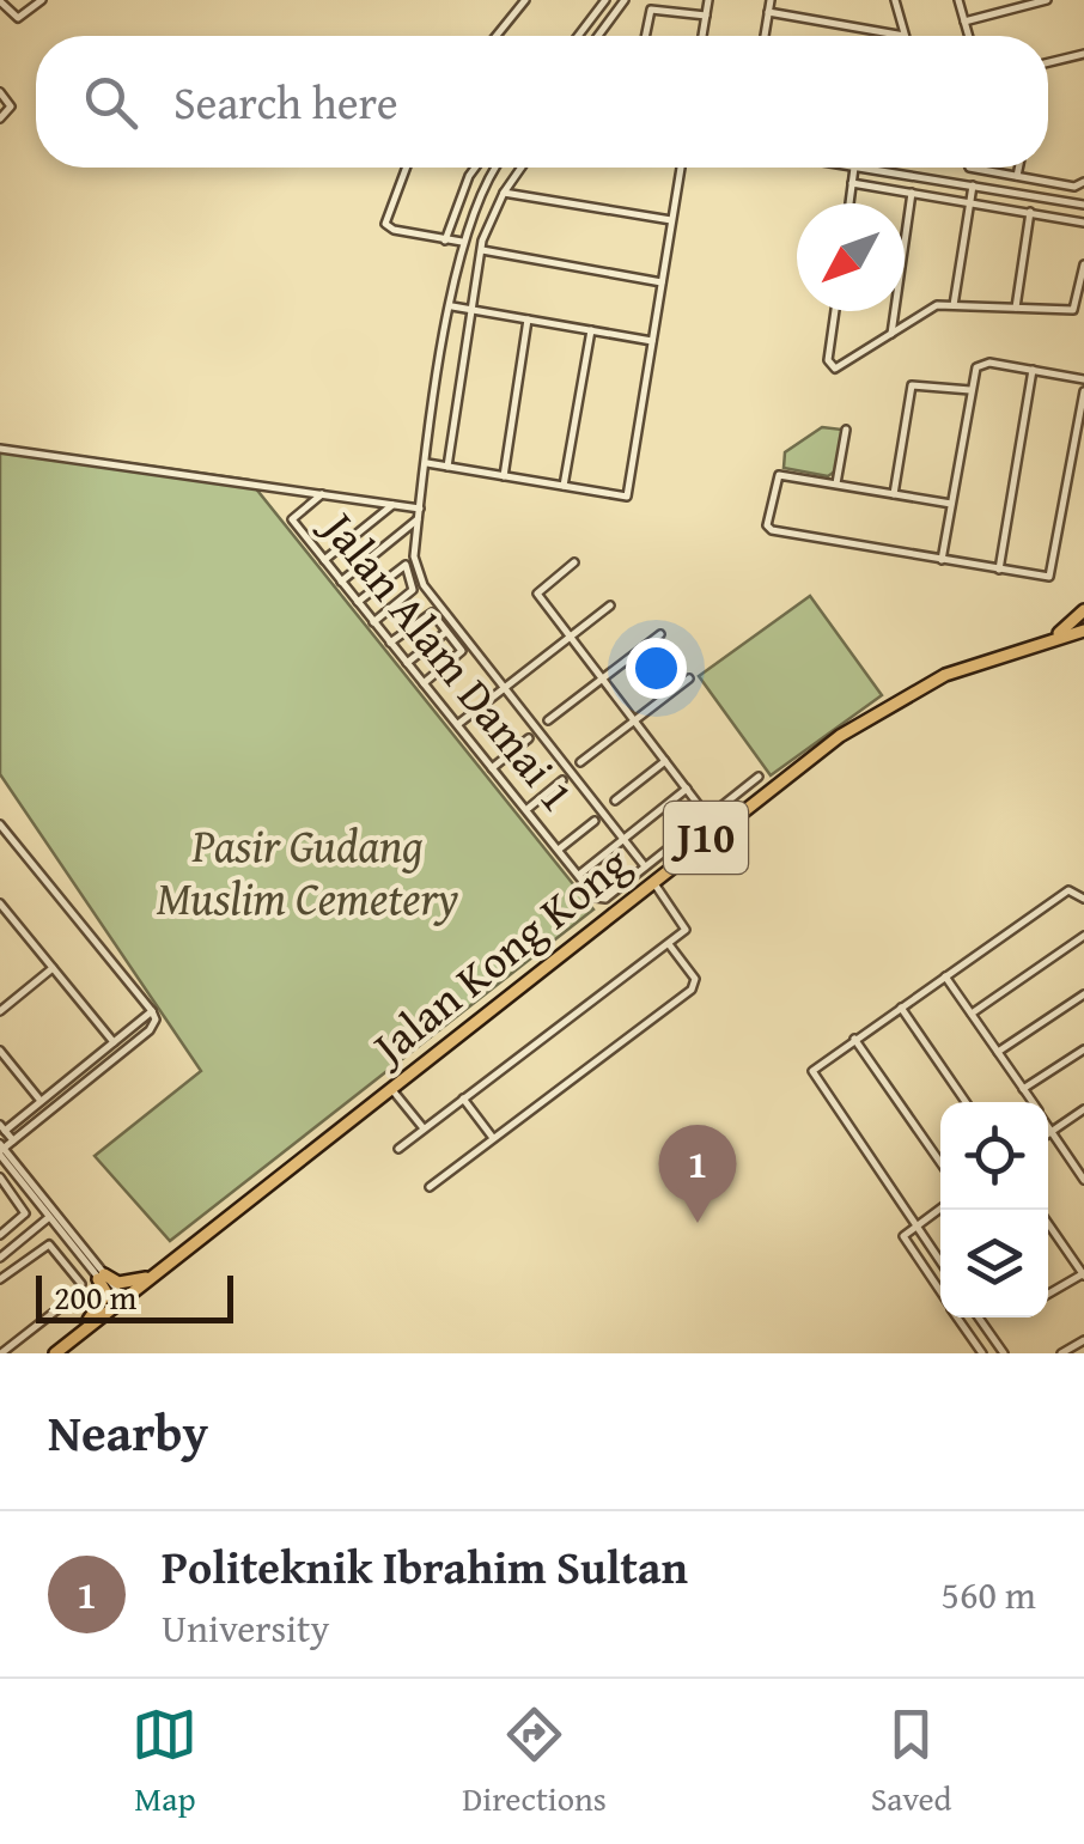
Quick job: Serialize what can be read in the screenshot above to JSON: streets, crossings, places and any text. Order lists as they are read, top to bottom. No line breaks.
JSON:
{"streets":{"main road":["J10","Jalan Kong Kong"],"street":["Jalan Alam Damai 1"]},"parks":["Pasir Gudang Muslim Cemetery"],"scale_bar":"200 m","north":"bottom left","page":{"search":"Search here","pins":"1","scale":"200 m","heading":"Nearby","list":[{"mark":"1","name":"Politeknik Ibrahim Sultan","note":"University","value":"560 m"}],"nav":["Map","Directions","Saved"]}}
